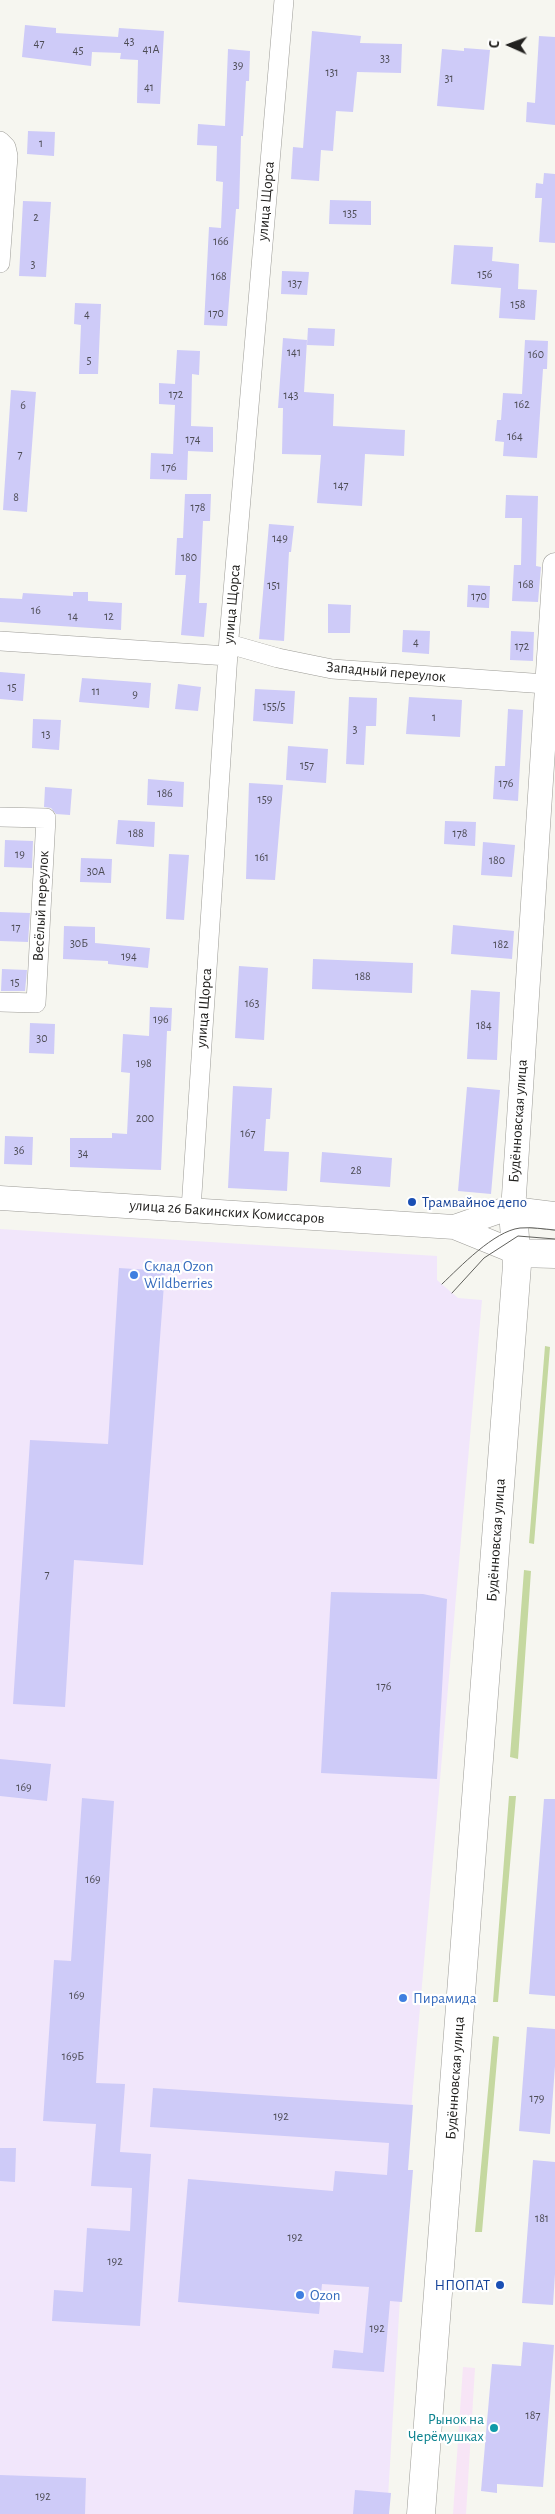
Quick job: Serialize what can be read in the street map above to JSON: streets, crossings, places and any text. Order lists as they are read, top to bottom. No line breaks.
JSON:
{"streets":{"main road":["Будённовская улица","улица 26 Бакинских Комиссаров"],"street":["улица Щорса","Западный переулок","Весёлый переулок"]},"crossings":[["улица Щорса","Западный переулок"],["улица Щорса","улица 26 Бакинских Комиссаров"],["Западный переулок","Будённовская улица"],["Будённовская улица","улица 26 Бакинских Комиссаров"]],"places":["Трамвайное депо","Склад Ozon Wildberries","Пирамида","НПОПАТ","Ozon","Рынок на Черёмушках"],"house_numbers":["43","47","41А","45","33","39","131","31","41","1","135","2","166","3","156","168","137","158","170","4","141","160","5","172","143","162","6","164","174","7","176","147","8","178","149","180","168","151","170","16","14","12","4","172","15","11","9","155/5","1","3","13","157","176","186","159","188","178","19","161","180","30А","17","30Б","182","194","188","15","163","196","184","30","198","200","167","36","34","28","7","176","169","169","169","169Б","179","192","181","192","192","192","187","192"],"north":"left"}
